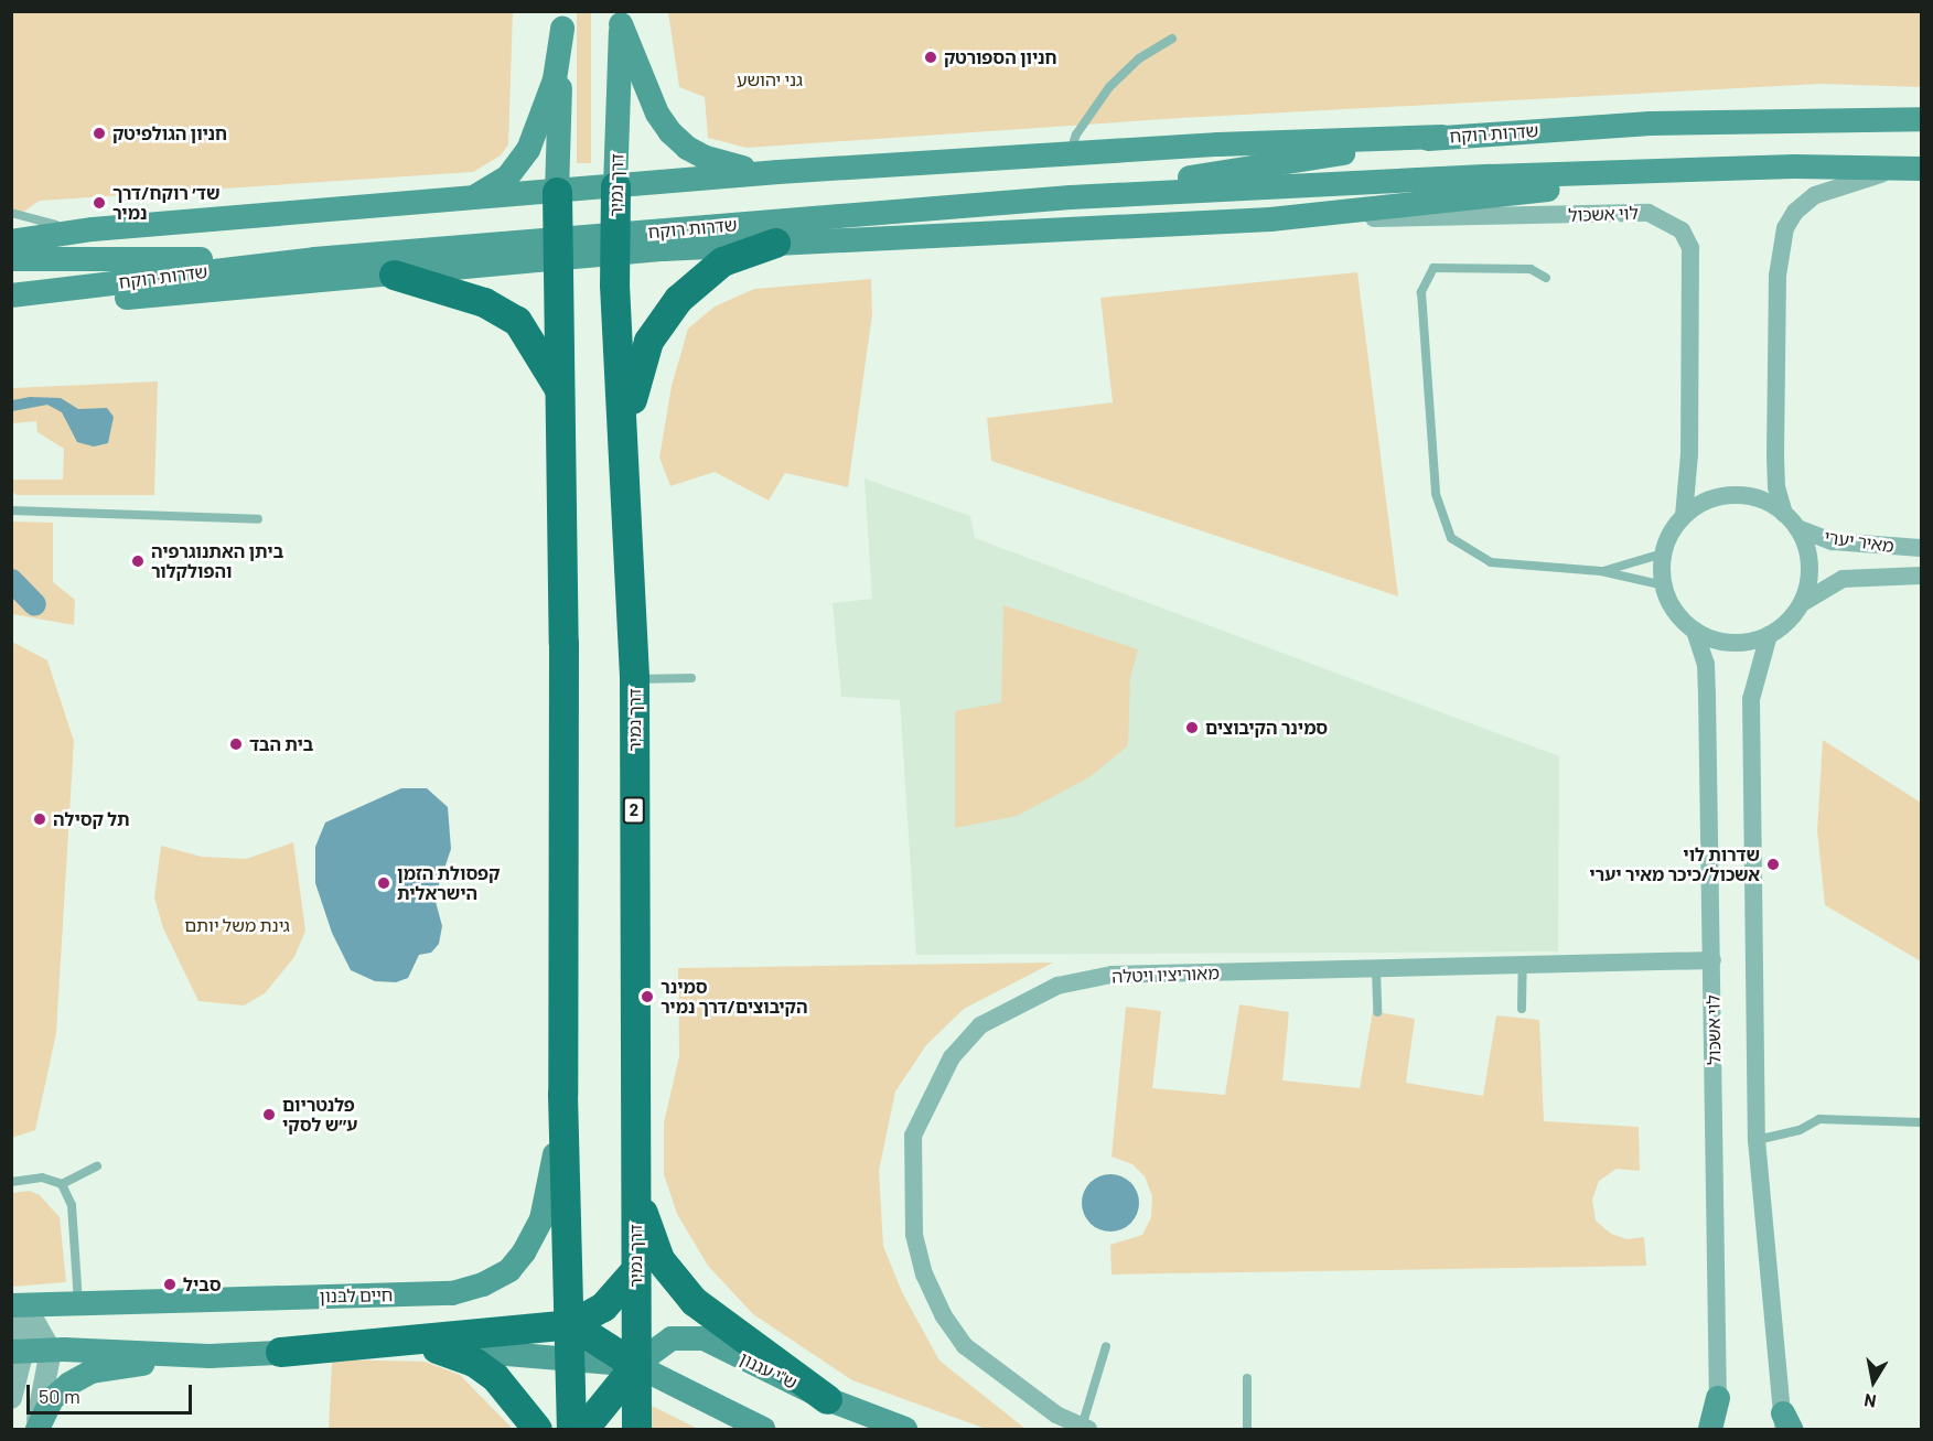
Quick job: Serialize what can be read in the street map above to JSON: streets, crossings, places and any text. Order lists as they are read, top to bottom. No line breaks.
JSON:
{"streets":{"highway":["דרך נמיר","2"],"main road":["שדרות רוקח","חיים לבנון","ש''י עגנון"],"street":["לוי אשכול","מאיר יערי","מאוריציו ויטלה"]},"crossings":[["דרך נמיר","ש''י עגנון"],["לוי אשכול","מאיר יערי"],["לוי אשכול","מאוריציו ויטלה"]],"parks":["גני יהושע","גינת משל יותם"],"places":["חניון הספורטק","חניון הגולפיטק","שד׳ רוקח/דרך נמיר","ביתן האתנוגרפיה והפולקלור","סמינר הקיבוצים","בית הבד","תל קסילה","שדרות לוי אשכול/כיכר מאיר יערי","קפסולת הזמן הישראלית","סמינר הקיבוצים/דרך נמיר","פלנטריום ע״ש לסקי","סביל"],"scale_bar":"50 m","north":"bottom"}
